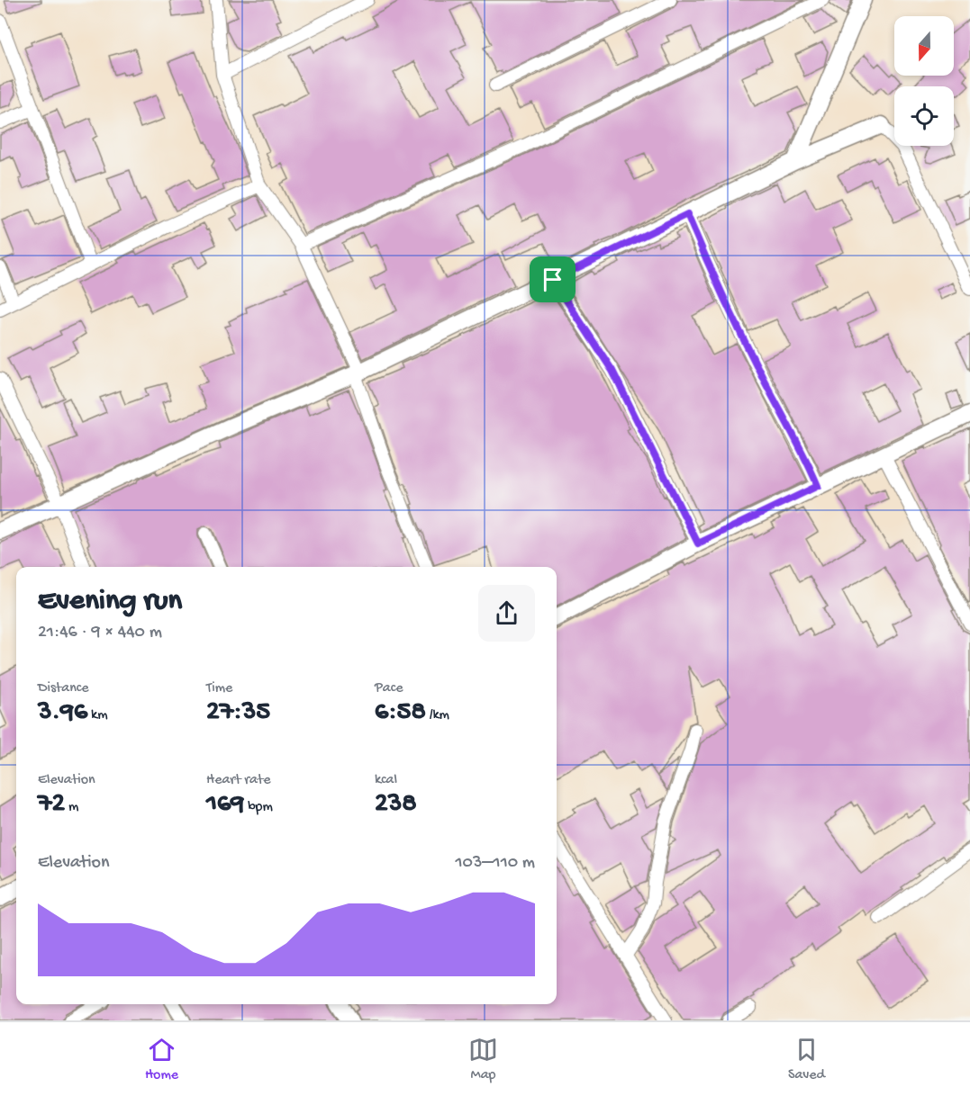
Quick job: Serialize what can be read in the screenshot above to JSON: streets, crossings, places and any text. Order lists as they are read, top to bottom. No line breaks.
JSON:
{"north":"bottom","page":{"heading":["Evening run","21:46 · 9 × 440 m"],"stats":[["Distance","3.96 km"],["Time","27:35"],["Pace","6:58 /km"],["Elevation","72 m"],["Heart rate","169 bpm"],["kcal","238"]],"chart":["Elevation","103–110 m"],"tabs":["Home","Map","Saved"]}}
